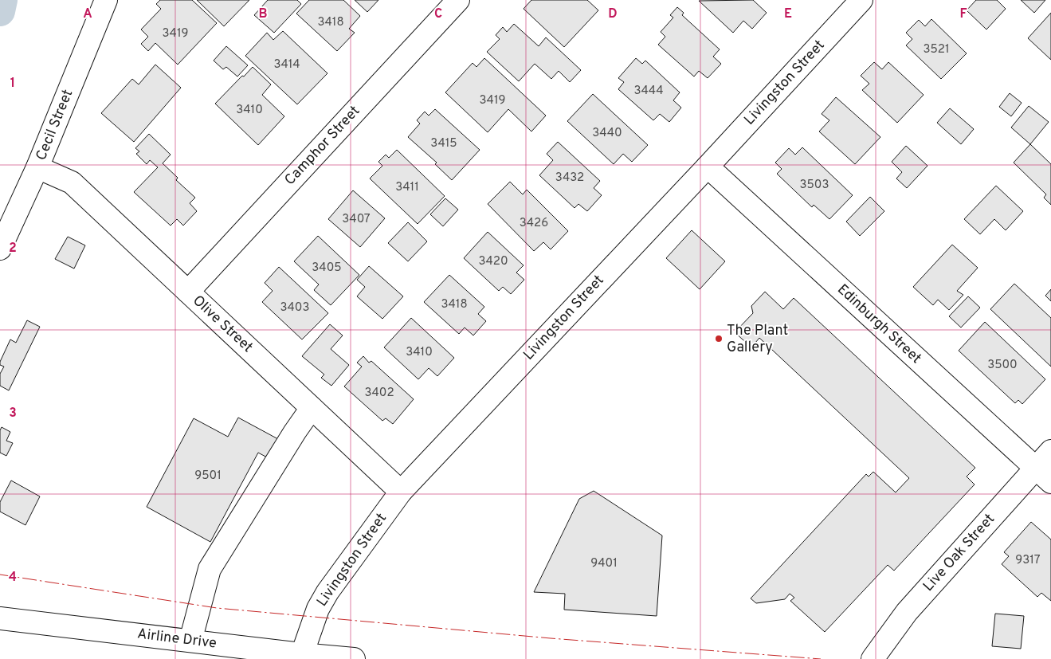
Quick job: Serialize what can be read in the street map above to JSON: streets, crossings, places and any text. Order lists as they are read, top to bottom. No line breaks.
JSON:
{"streets":{"main road":["Livingston Street","Cecil Street","Camphor Street","Olive Street","Edinburgh Street","Live Oak Street","Airline Drive"]},"crossings":[["Livingston Street","Olive Street"],["Livingston Street","Edinburgh Street"],["Livingston Street","Airline Drive"],["Cecil Street","Olive Street"],["Camphor Street","Olive Street"],["Edinburgh Street","Live Oak Street"]],"places":["The Plant Gallery"],"house_numbers":["3418","3419","3521","3414","3444","3419","3410","3440","3415","3432","3503","3411","3407","3426","3420","3405","3418","3403","3410","3500","3402","9501","9317","9401"],"grid":{"columns":["A","B","C","D","E","F"],"rows":["1","2","3","4"]}}
